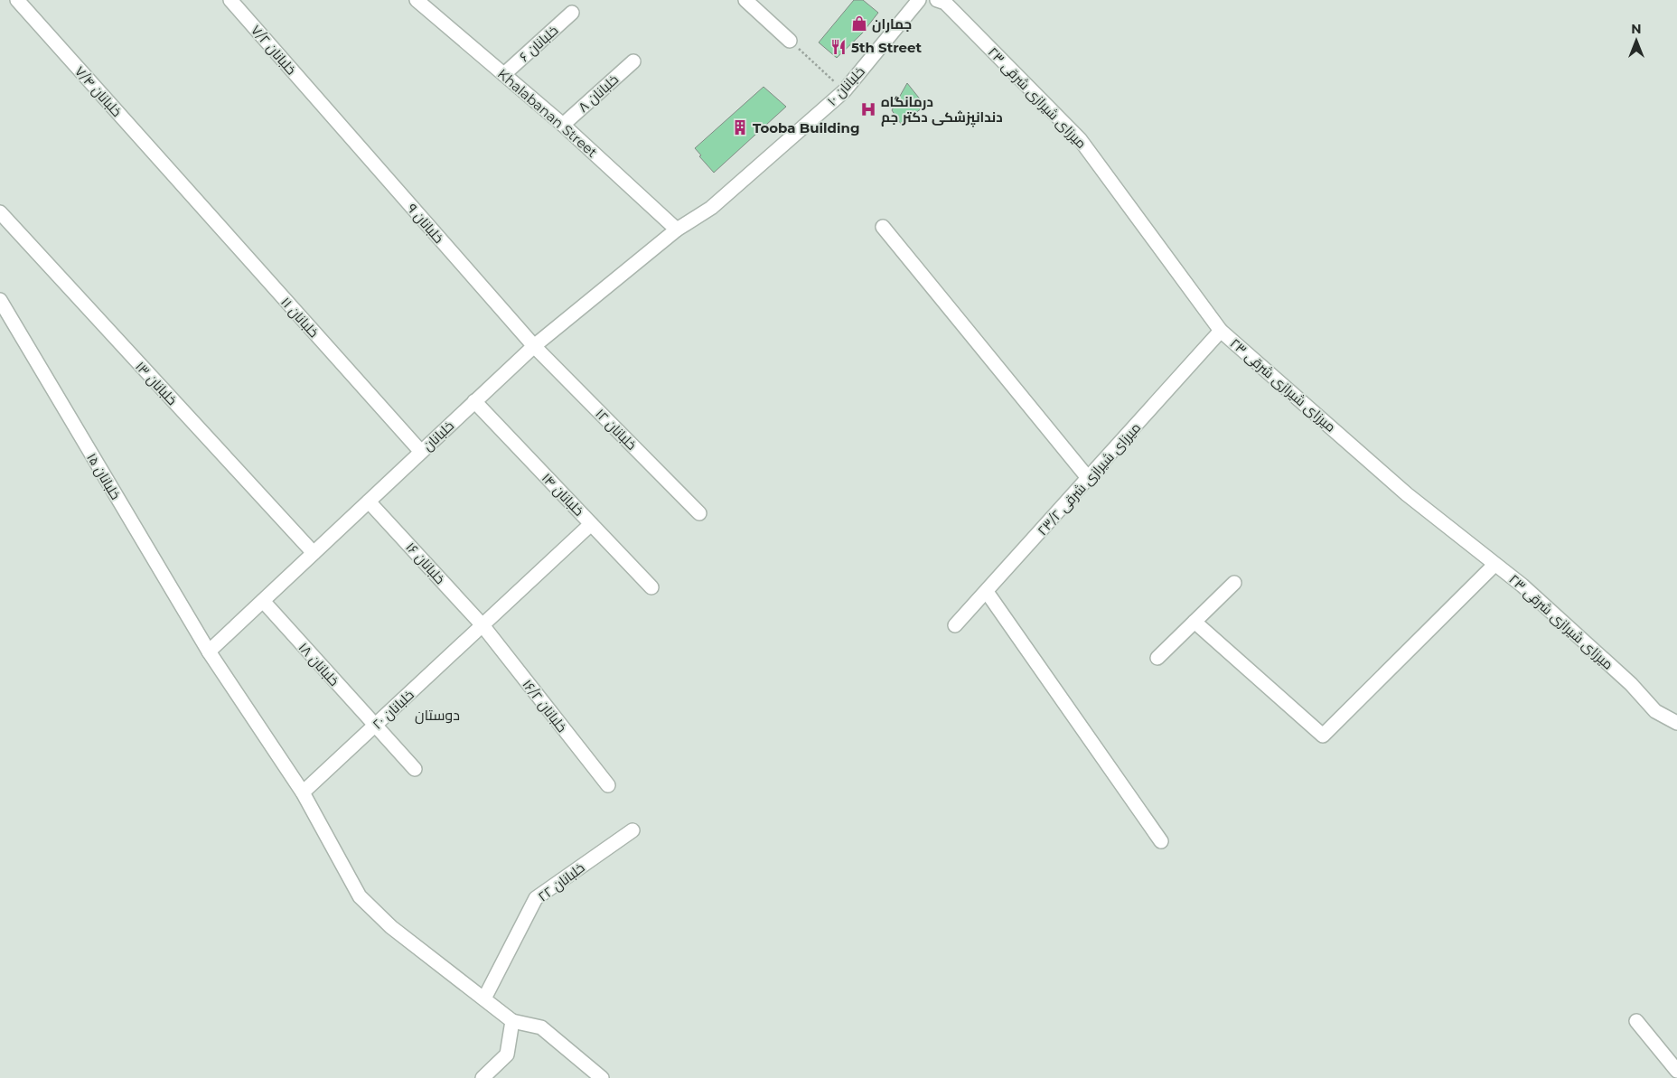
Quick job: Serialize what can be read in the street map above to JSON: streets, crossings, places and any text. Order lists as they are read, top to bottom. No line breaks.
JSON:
{"streets":{"street":["۶ خلبانان","۷/۲ خلبانان","۱۰ خلبانان","۷/۴ خلبانان","۸ خلبانان","۲۳ میرزای شیرازی شرقی","Khalabanan Street","۹ خلبانان","۱۱ خلبانان","۱۳ خلبانان","۱۲ خلبانان","خلبانان","۱۵ خلبانان","۲۳/۲ میرزای شیرازی شرقی","۱۴ خلبانان","۱۶ خلبانان","۱۸ خلبانان","۱۶/۲ خلبانان","۲۰ خلبانان","۲۲ خلبانان"]},"crossings":[["۶ خلبانان","Khalabanan Street"],["۷/۲ خلبانان","۹ خلبانان"],["۱۰ خلبانان","Khalabanan Street"],["۱۰ خلبانان","خلبانان"],["۷/۴ خلبانان","۱۱ خلبانان"],["۸ خلبانان","Khalabanan Street"],["۲۳ میرزای شیرازی شرقی","۲۳/۲ میرزای شیرازی شرقی"],["Khalabanan Street","خلبانان"],["۹ خلبانان","۱۲ خلبانان"],["۹ خلبانان","خلبانان"],["۱۱ خلبانان","خلبانان"],["۱۳ خلبانان","خلبانان"],["۱۲ خلبانان","خلبانان"],["خلبانان","۱۵ خلبانان"],["خلبانان","۱۴ خلبانان"],["خلبانان","۱۶ خلبانان"],["خلبانان","۱۸ خلبانان"],["۱۵ خلبانان","۲۰ خلبانان"],["۱۵ خلبانان","۲۲ خلبانان"],["۱۴ خلبانان","۲۰ خلبانان"],["۱۶ خلبانان","۱۶/۲ خلبانان"],["۱۶ خلبانان","۲۰ خلبانان"],["۱۸ خلبانان","۲۰ خلبانان"],["۱۶/۲ خلبانان","۲۰ خلبانان"]],"districts":["دوستان"],"places":{"shop":["جماران"],"restaurant":["5th Street"],"hospital":["درمانگاه دندانپزشکی دکتر جم"],"building":["Tooba Building"]},"north":"top"}
